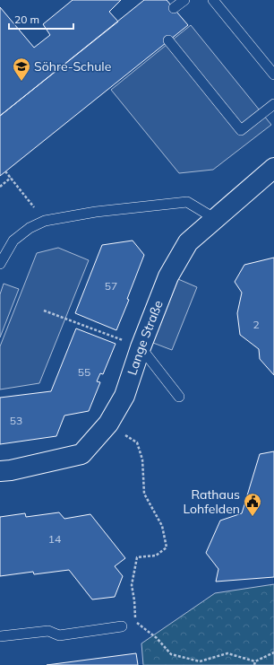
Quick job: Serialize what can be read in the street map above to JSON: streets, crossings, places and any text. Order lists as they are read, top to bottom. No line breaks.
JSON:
{"streets":{"street":["Lange Straße"]},"places":{"school or university":["Söhre-Schule"],"public building":["Rathaus Lohfelden"]},"house_numbers":["57","2","55","53","14"],"scale_bar":"20 m"}
